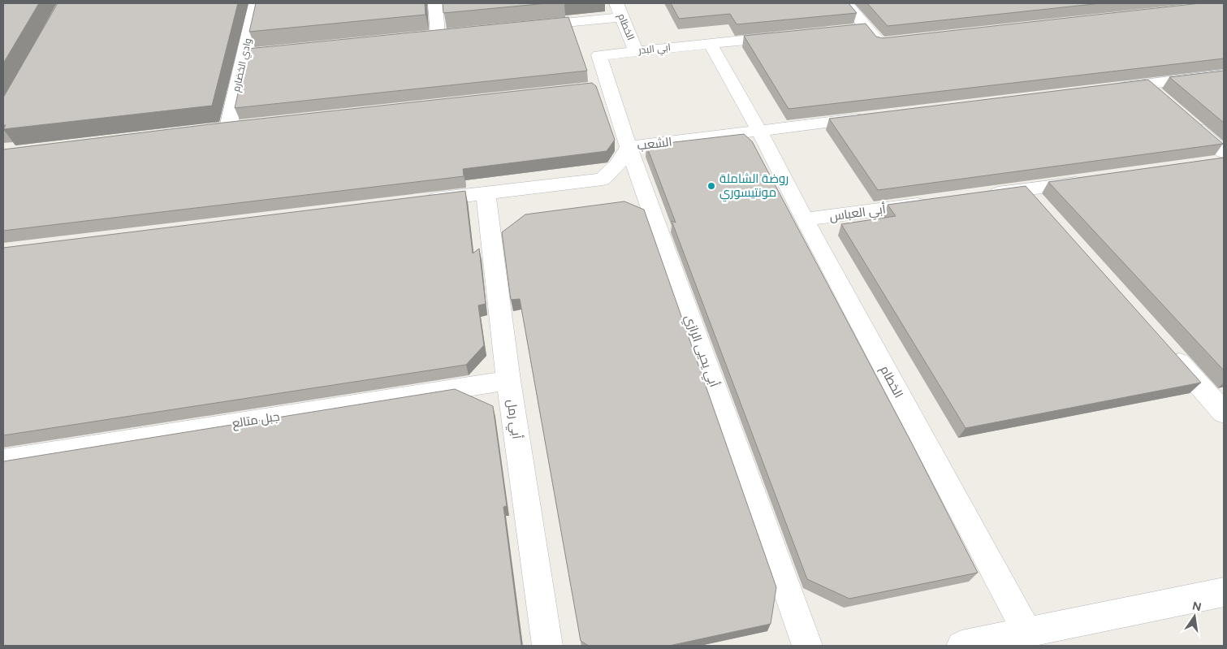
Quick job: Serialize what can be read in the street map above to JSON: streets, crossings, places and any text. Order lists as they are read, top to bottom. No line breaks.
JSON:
{"streets":{"street":["الخطام","ابي البدر","وادي الخضارم","الشعب","أبي العباس","أبي يحيى الرازي","أبي رمل","جبل متالع"]},"crossings":[["الخطام","ابي البدر"],["الخطام","الشعب"],["الخطام","أبي العباس"],["ابي البدر","أبي يحيى الرازي"],["الشعب","أبي يحيى الرازي"],["الشعب","أبي رمل"],["أبي رمل","جبل متالع"]],"places":["روضة الشاملة مونتيسوري"],"north":"top"}
